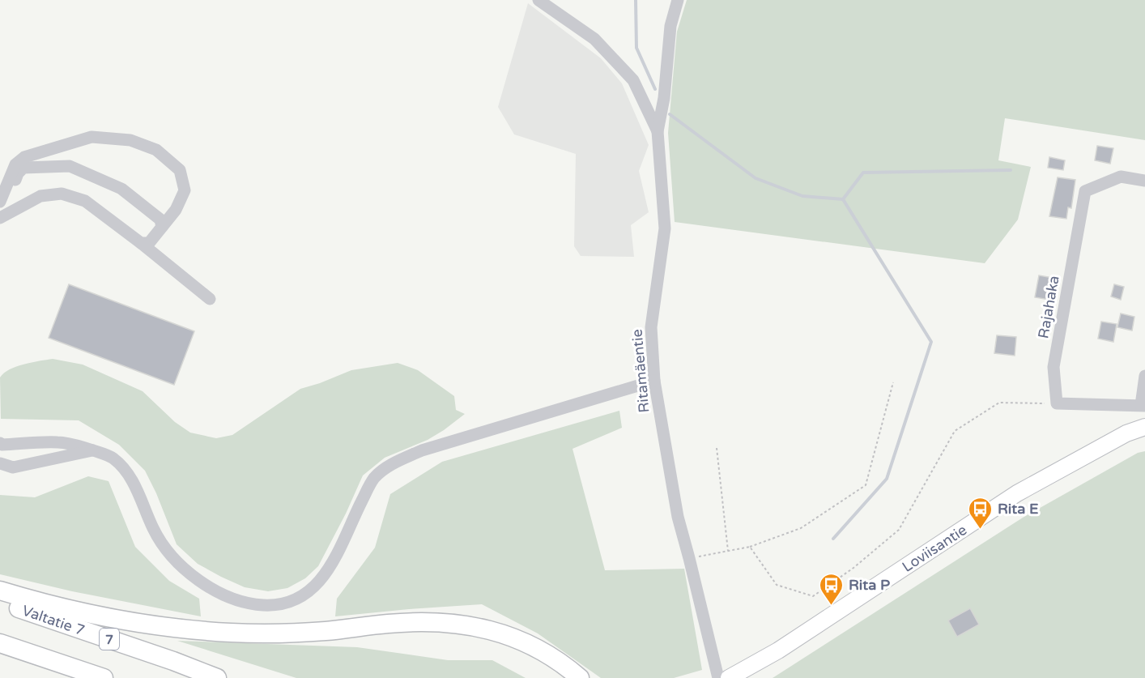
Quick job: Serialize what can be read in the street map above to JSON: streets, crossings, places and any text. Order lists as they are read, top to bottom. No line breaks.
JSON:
{"streets":{"highway":["Valtatie 7","7"],"main road":["Loviisantie"],"street":["Rajahaka","Ritamäentie"]},"places":{"bus stop":["Rita E","Rita P"]}}
